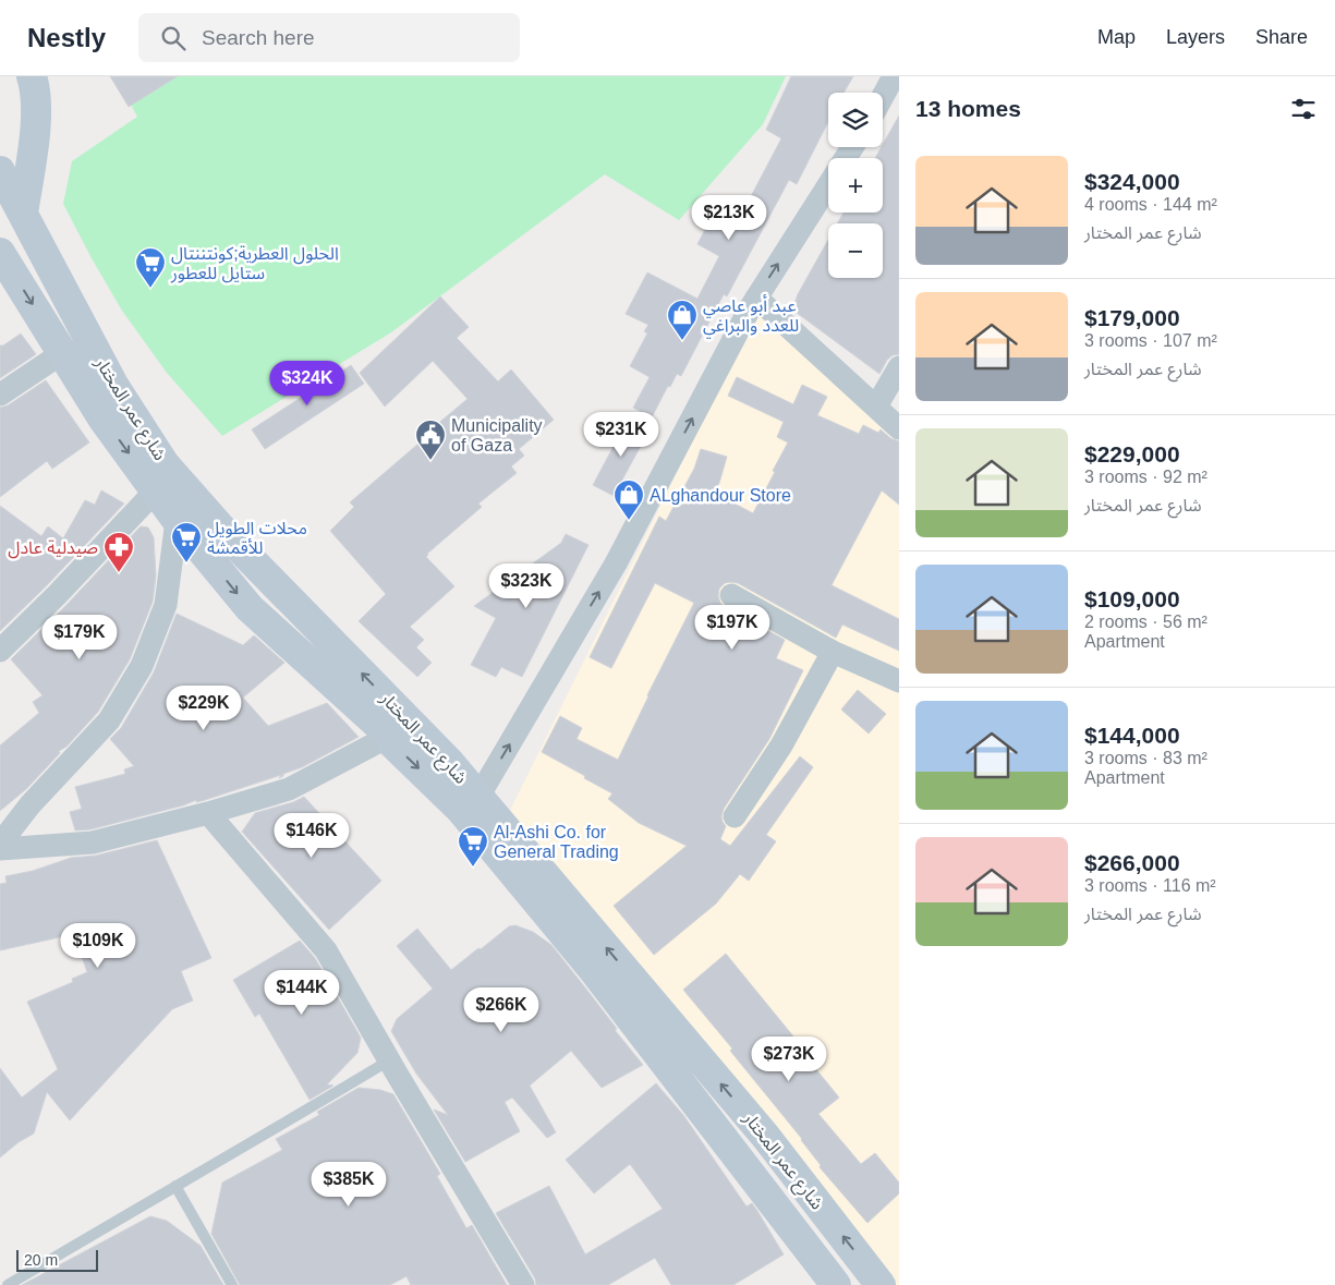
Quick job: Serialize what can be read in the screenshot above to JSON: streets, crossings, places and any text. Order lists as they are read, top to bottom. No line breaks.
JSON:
{"streets":{"main road":["شارع عمر المختار"]},"places":{"supermarket":["الحلول العطرية;كونتننتال ستايل للعطور","محلات الطويل للأقمشة","Al-Ashi Co. for General Trading"],"shop":["عبد أبو عاصي للعدد والبراغي","ALghandour Store"],"public building":["Municipality of Gaza"],"pharmacy":["صيدلية عادل"]},"scale_bar":"20 m","page":{"header":"Nestly","search":"Search here","nav":["Map","Layers","Share"],"heading":"13 homes","map_buttons":["+","−"],"list":[{"name":"$324,000","note":"4 rooms · 144 m² · شارع عمر المختار"},{"name":"$179,000","note":"3 rooms · 107 m² · شارع عمر المختار"},{"name":"$229,000","note":"3 rooms · 92 m² · شارع عمر المختار"},{"name":"$109,000","note":"2 rooms · 56 m² · Apartment"},{"name":"$144,000","note":"3 rooms · 83 m² · Apartment"},{"name":"$266,000","note":"3 rooms · 116 m² · شارع عمر المختار"}],"price":["$213K","$324K","$231K","$323K","$197K","$179K","$229K","$146K","$109K","$144K","$266K","$273K","$385K"],"scale":"20 m"}}
